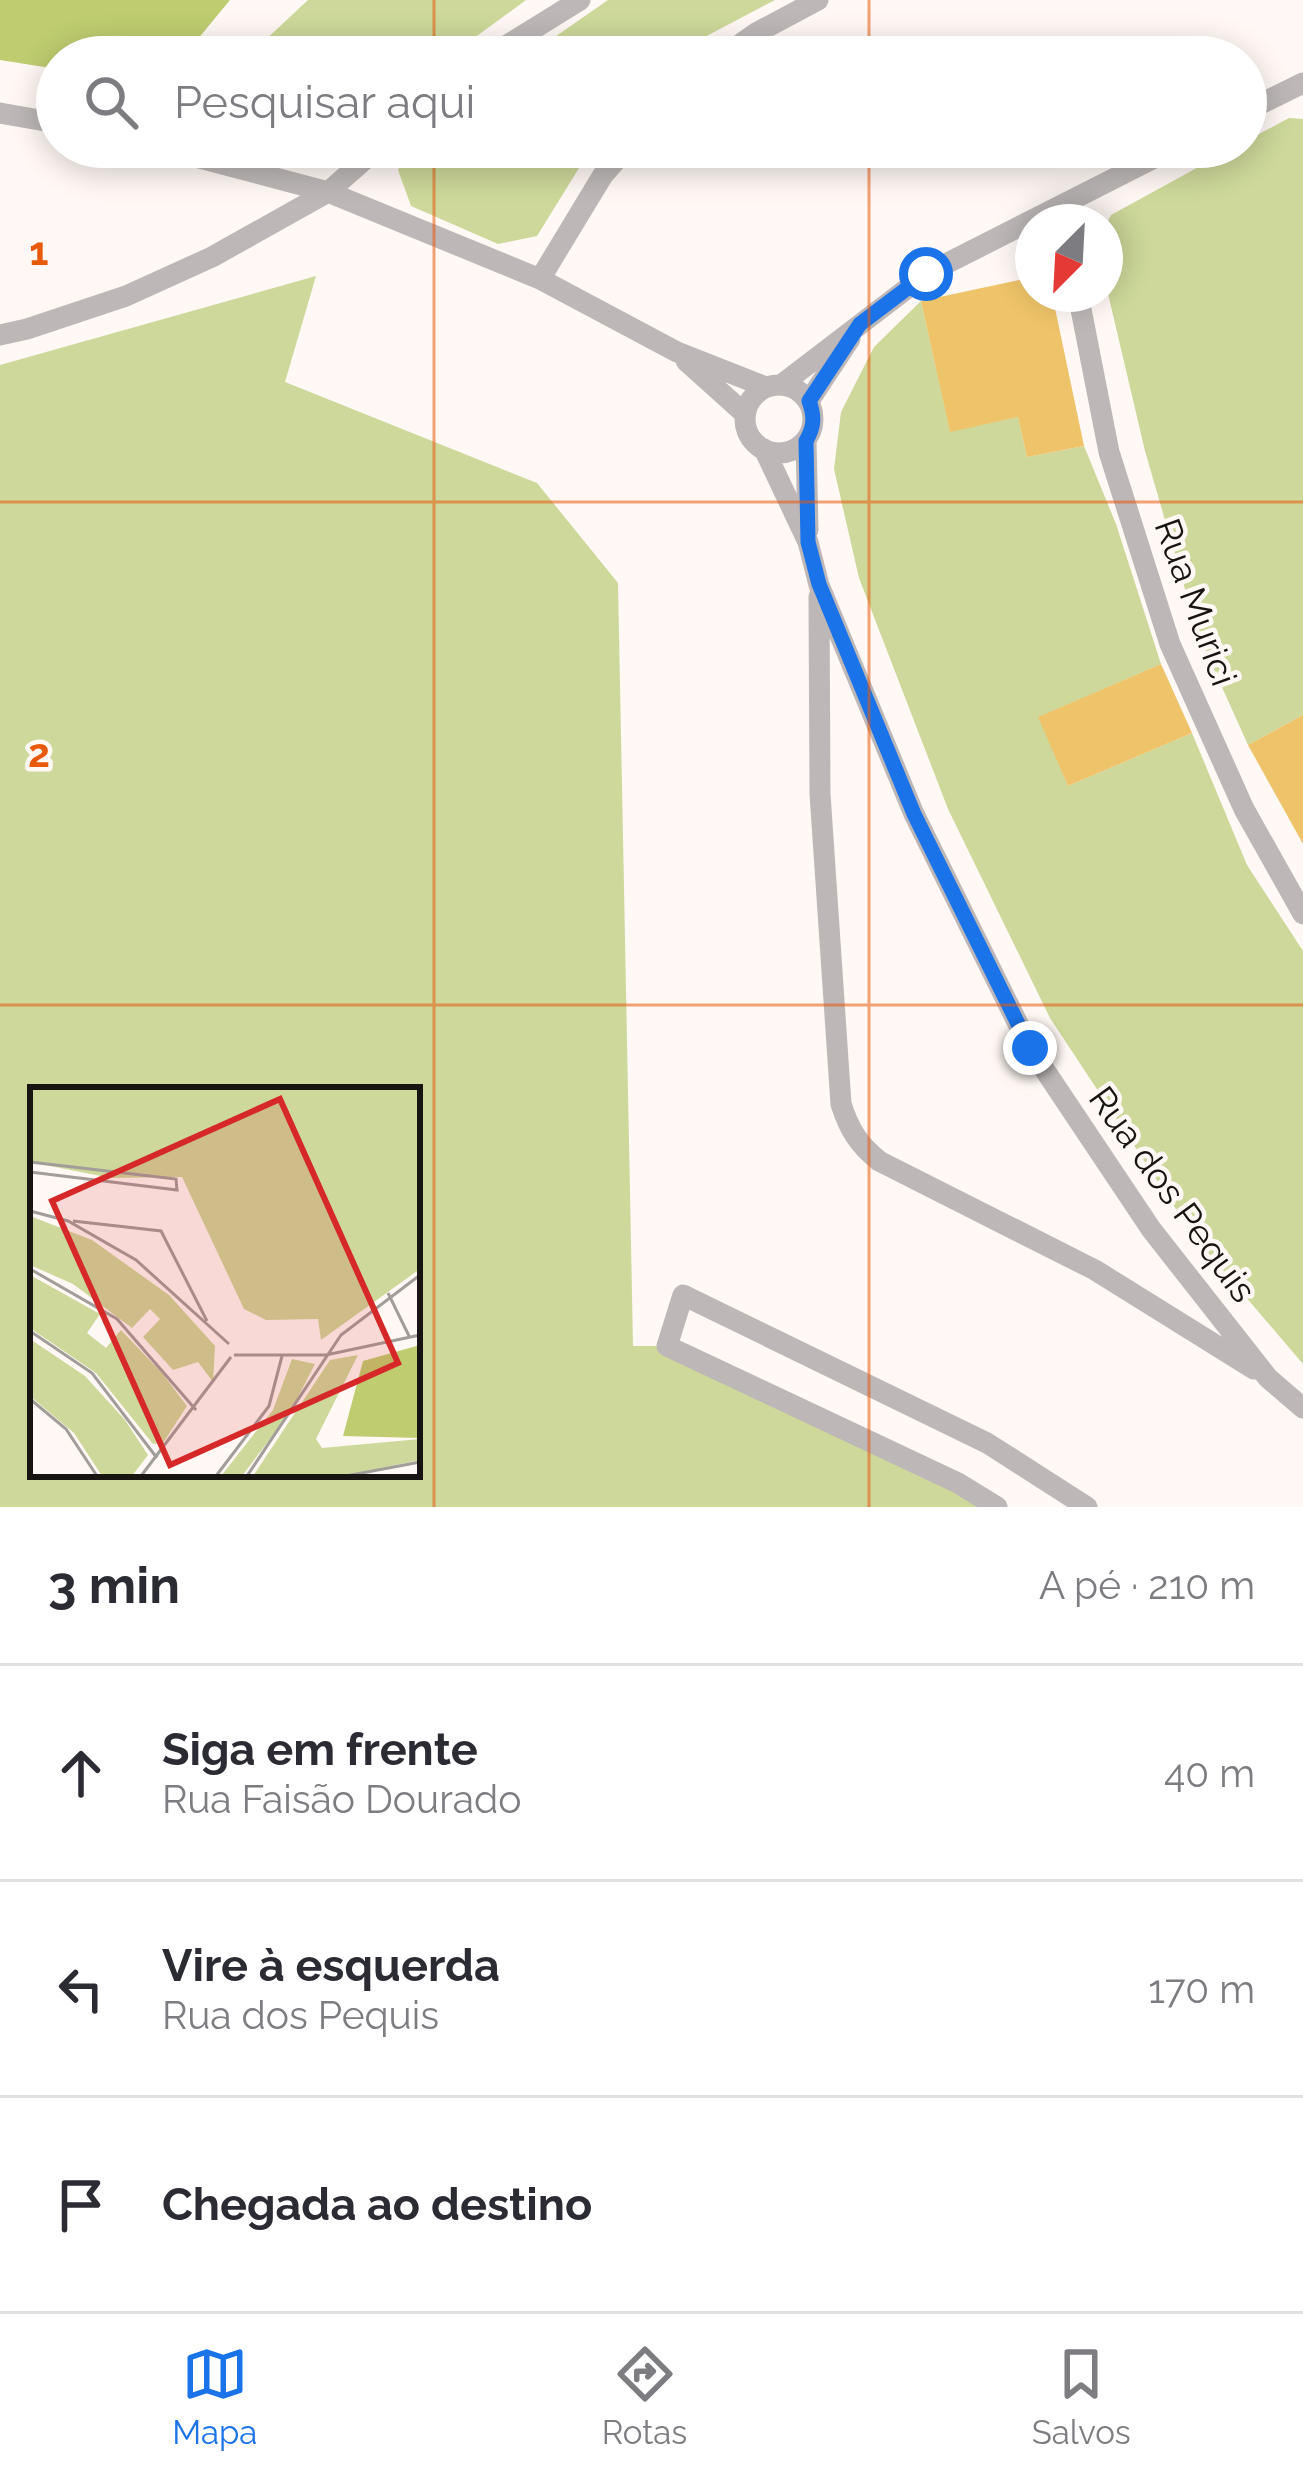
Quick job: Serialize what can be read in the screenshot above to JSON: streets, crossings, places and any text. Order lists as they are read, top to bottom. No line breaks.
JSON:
{"streets":{"street":["Rua Murici","Rua dos Pequis"]},"north":"bottom left","page":{"search":"Pesquisar aqui","heading":["3 min","A pé · 210 m"],"list":[["Siga em frente","Rua Faisão Dourado","40 m"],["Vire à esquerda","Rua dos Pequis","170 m"],"Chegada ao destino"],"nav":["Mapa","Rotas","Salvos"]},"grid":{"rows":["1","2"]}}
